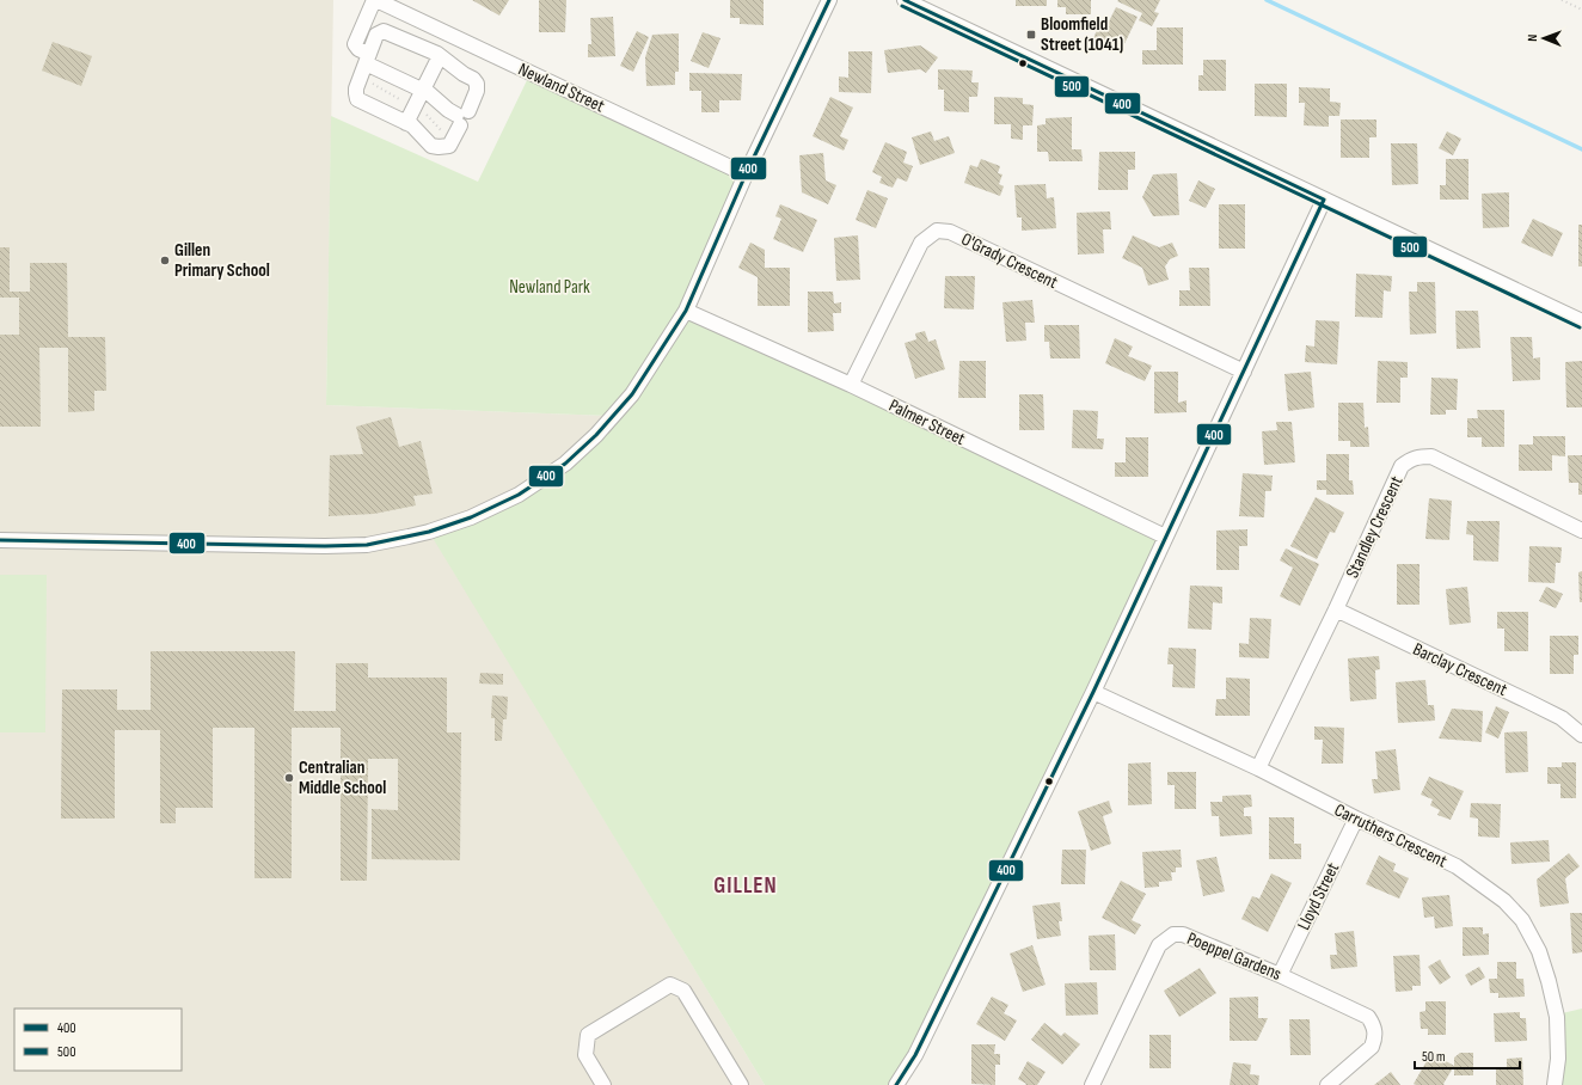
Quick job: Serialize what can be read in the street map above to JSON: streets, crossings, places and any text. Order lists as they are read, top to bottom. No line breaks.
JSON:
{"streets":{"street":["Newland Street","O'Grady Crescent","Palmer Street","Standley Crescent","Barclay Crescent","Carruthers Crescent","Lloyd Street","Poeppel Gardens"]},"crossings":[["O'Grady Crescent","Palmer Street"],["Standley Crescent","Barclay Crescent"],["Standley Crescent","Carruthers Crescent"],["Carruthers Crescent","Lloyd Street"],["Lloyd Street","Poeppel Gardens"]],"districts":["GILLEN"],"parks":["Newland Park"],"places":{"transit":["Bloomfield Street (1041)"],"other":["Gillen Primary School","Centralian Middle School"]},"lines":["transit line 400","transit line 500"],"legend":["400","500"],"scale_bar":"50 m","north":"left"}
